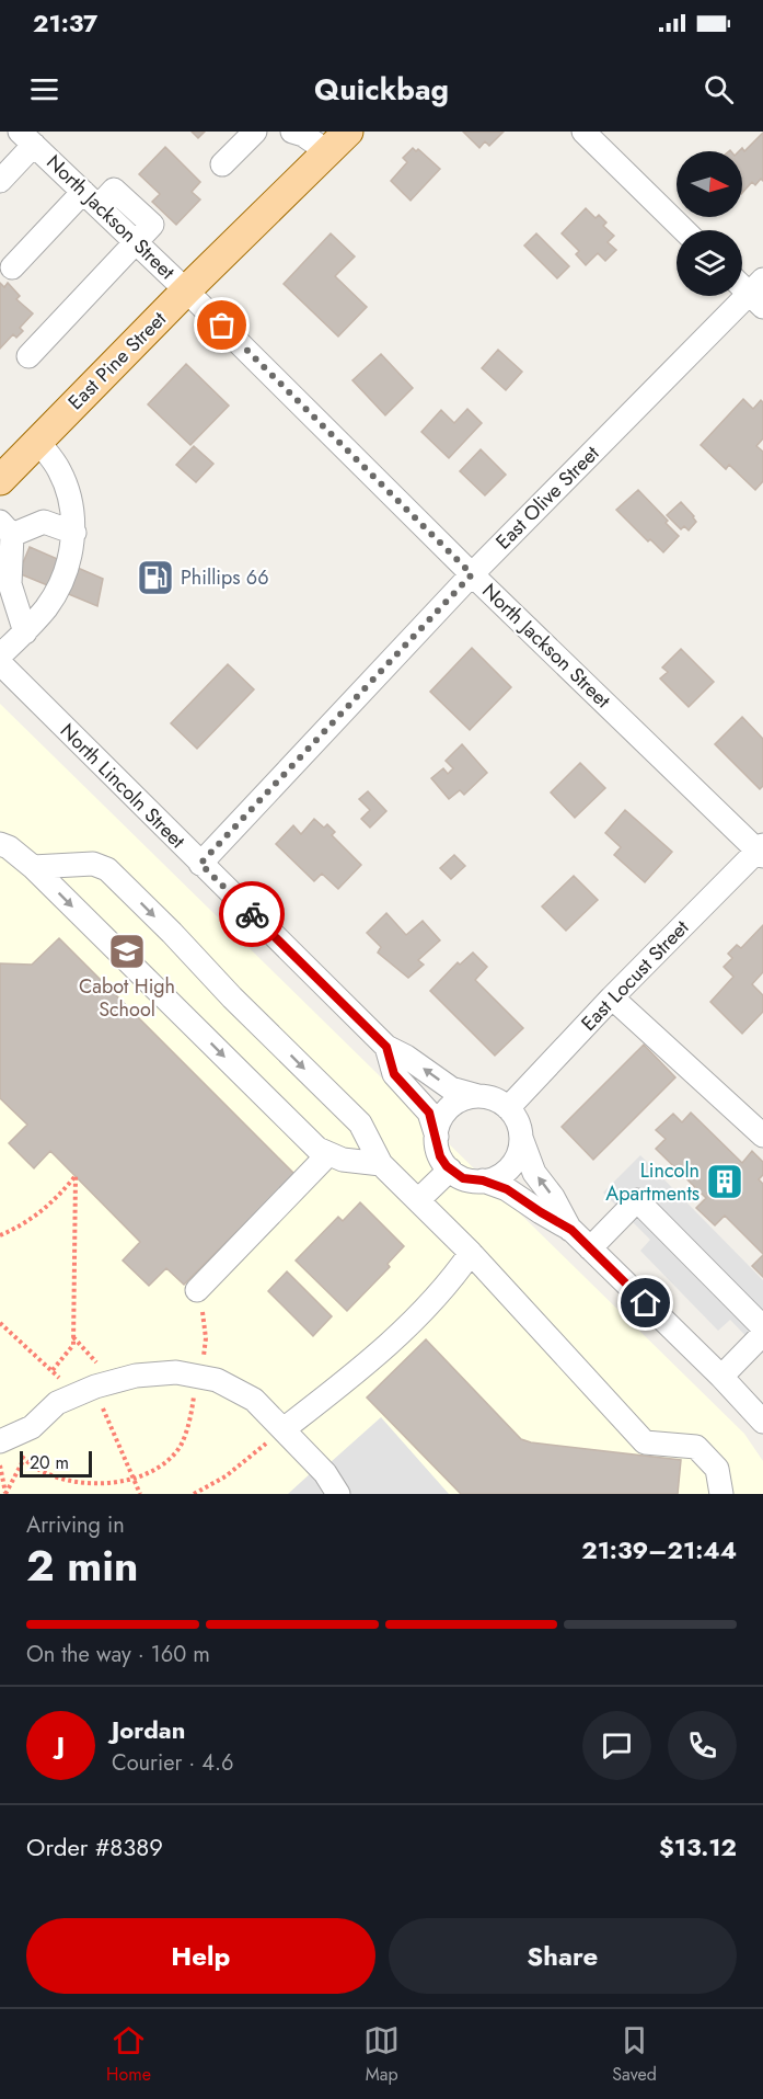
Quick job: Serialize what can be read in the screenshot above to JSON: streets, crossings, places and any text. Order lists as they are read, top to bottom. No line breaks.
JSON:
{"streets":{"main road":["East Pine Street"],"street":["North Jackson Street","East Olive Street","North Lincoln Street","East Locust Street"]},"crossings":[["North Jackson Street","East Pine Street"],["North Jackson Street","East Olive Street"],["North Jackson Street","East Locust Street"],["East Olive Street","North Lincoln Street"],["North Lincoln Street","East Locust Street"]],"places":{"fuel station":["Phillips 66"],"school or university":["Cabot High School"],"building":["Lincoln Apartments"]},"scale_bar":"20 m","north":"right","page":{"status":"21:37","header":"Quickbag","scale":"20 m","heading":["2 min","Arriving in","21:39–21:44"],"panel":["Jordan","Courier · 4.6","Order #8389","$13.12"],"bar":"On the way · 160 m","round":"J","buttons":["Help","Share"],"tabs":["Home","Map","Saved"]}}
